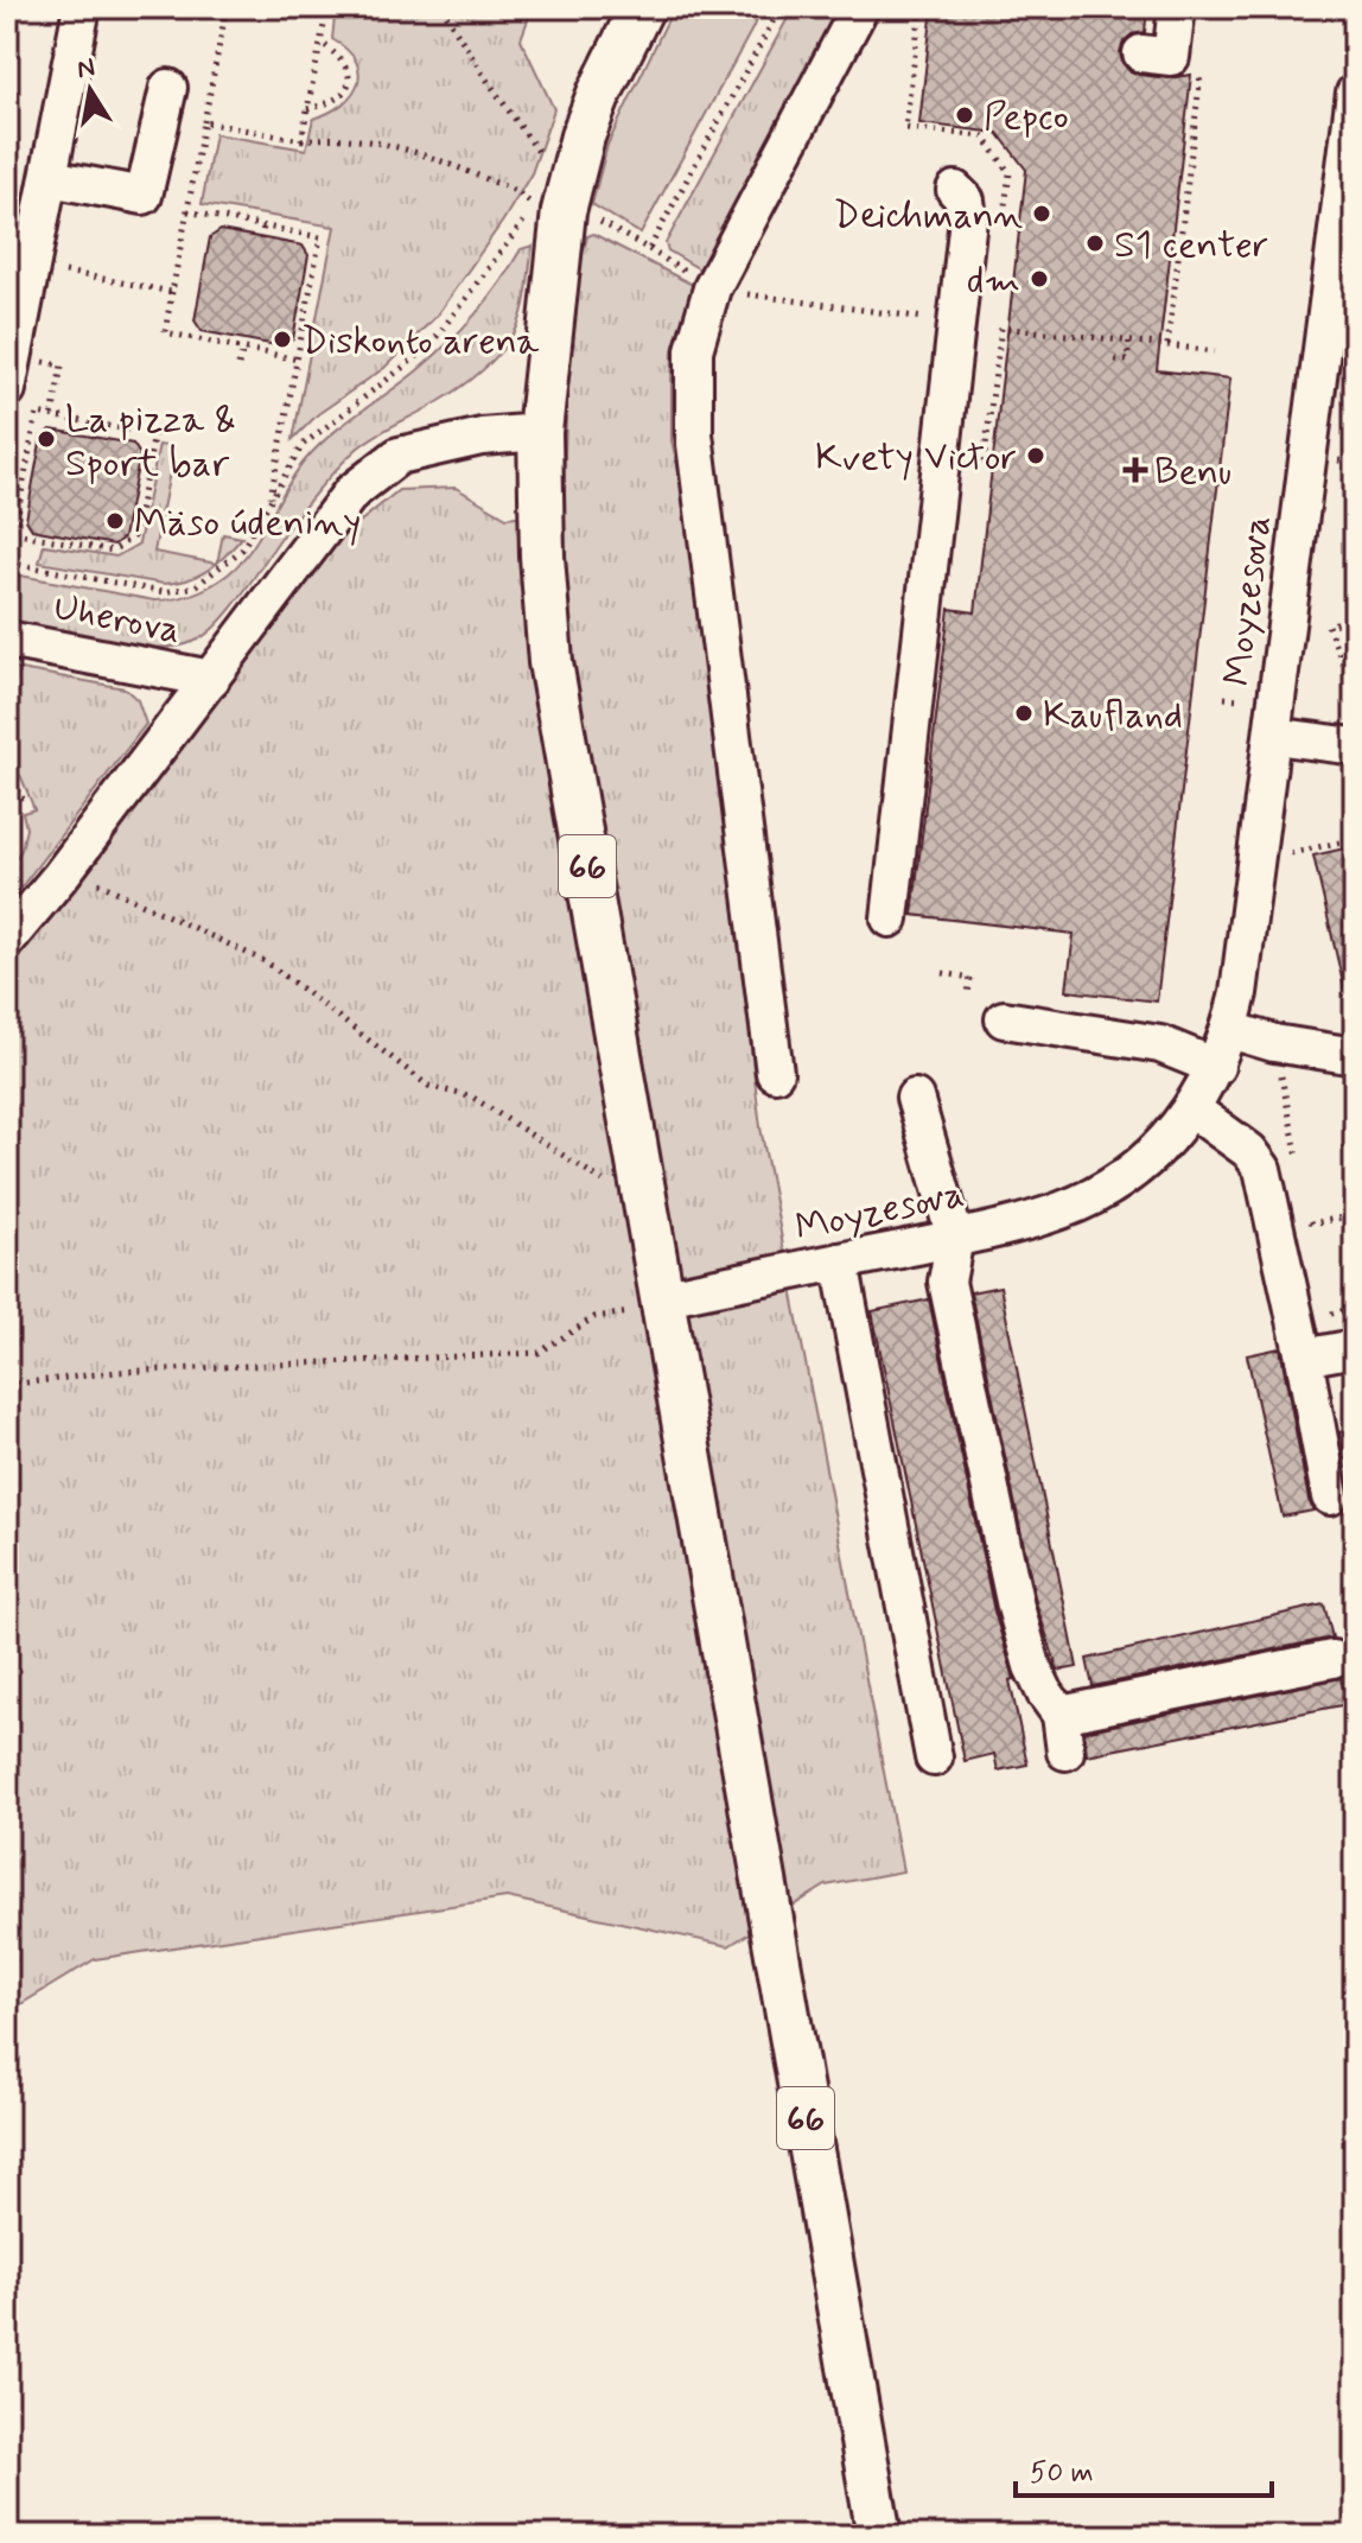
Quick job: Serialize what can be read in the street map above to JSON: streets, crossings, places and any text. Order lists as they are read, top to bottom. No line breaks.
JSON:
{"streets":{"main road":["66"],"street":["Moyzesova","Uherova"]},"crossings":[["Moyzesova","66"]],"places":{"other":["Pepco","Deichmann","S1 center","dm","Diskonto arena","La pizza & Sport bar","Kvety Victor","Mäso údeniny","Kaufland"],"health":["Benu"]},"scale_bar":"50 m","north":"top"}
